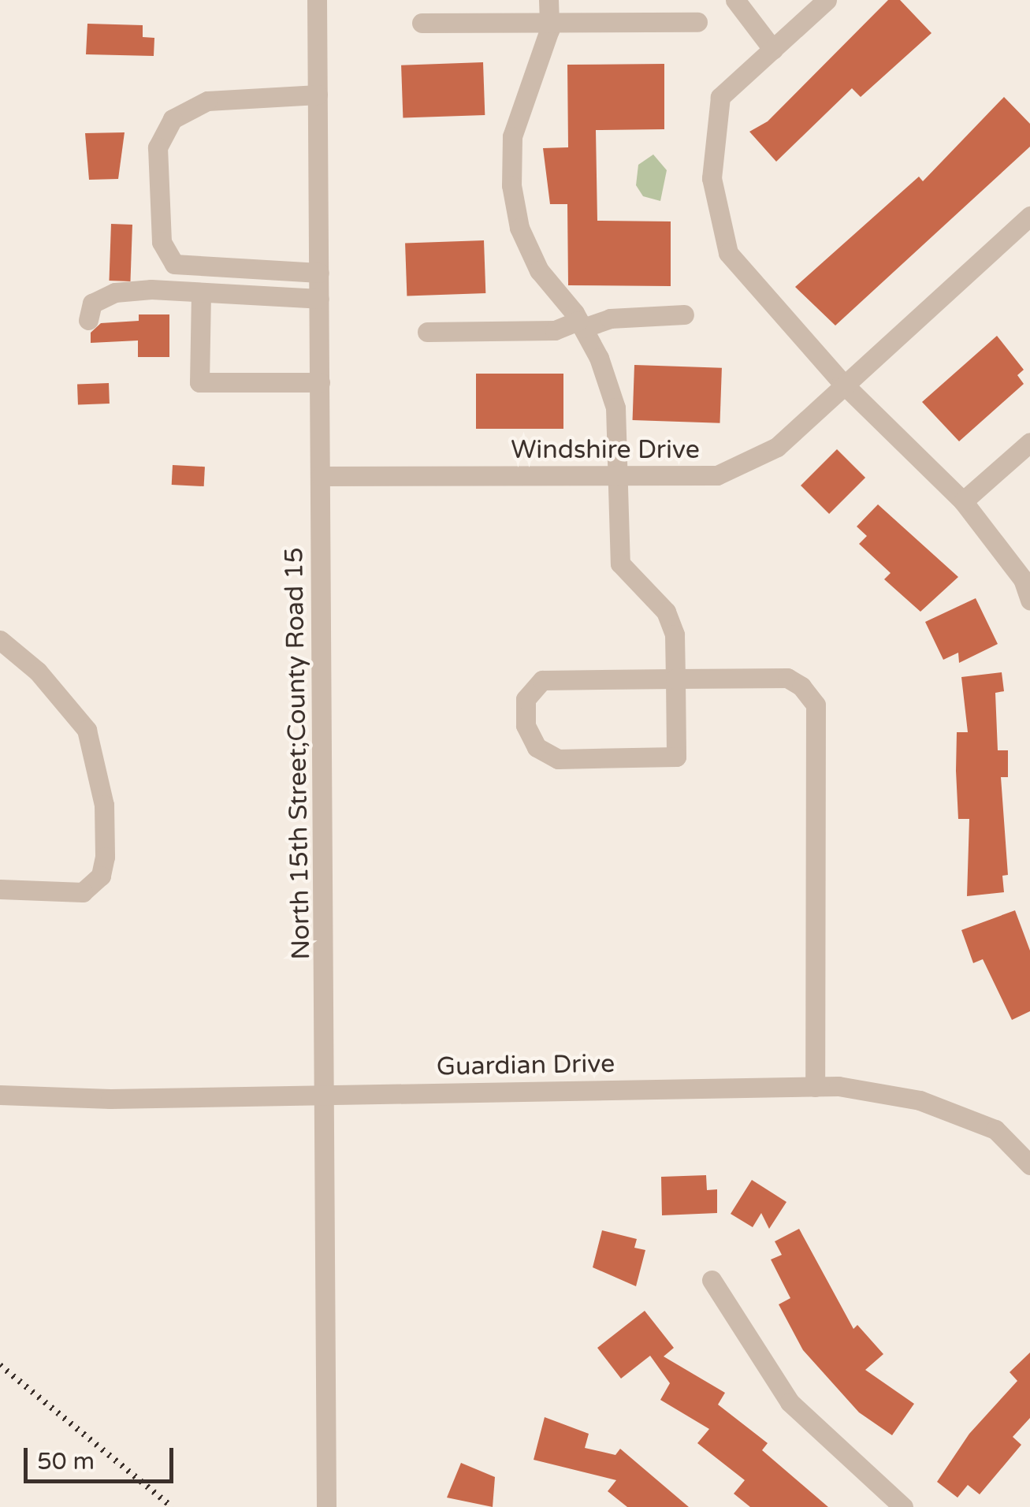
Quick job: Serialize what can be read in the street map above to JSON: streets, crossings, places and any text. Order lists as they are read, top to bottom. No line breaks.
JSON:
{"streets":{"street":["Windshire Drive","North 15th Street;County Road 15","Guardian Drive"]},"crossings":[["Windshire Drive","North 15th Street;County Road 15"],["North 15th Street;County Road 15","Guardian Drive"]],"scale_bar":"50 m"}
